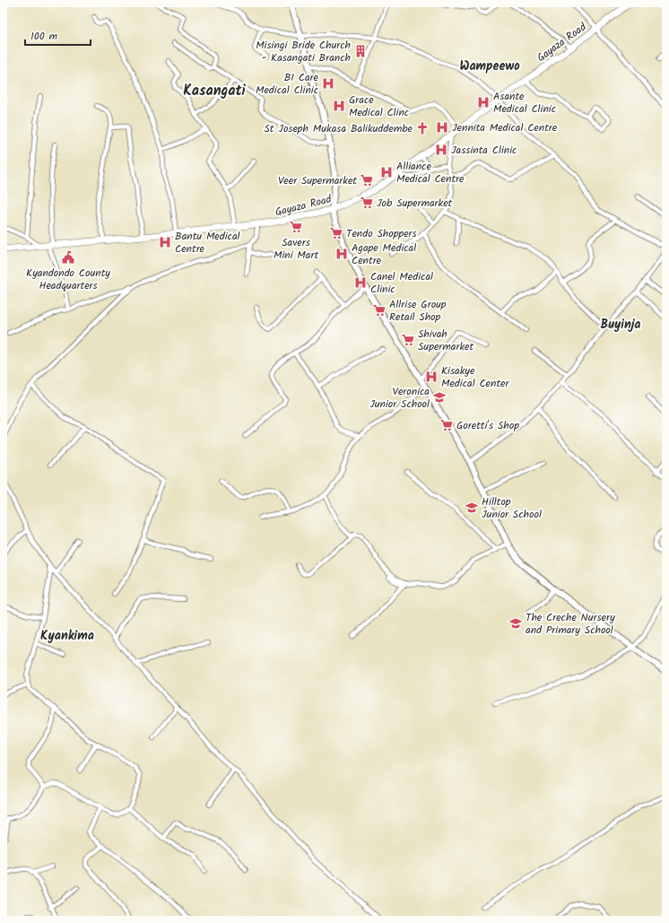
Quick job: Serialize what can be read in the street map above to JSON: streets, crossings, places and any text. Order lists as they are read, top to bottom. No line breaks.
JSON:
{"streets":{"main road":["Gayaza Road"]},"districts":["Wampeewo","Kasangati","Buyinja","Kyankima"],"places":{"building":["Misingi Bride Church - Kasangati Branch"],"hospital":["BI Care Medical Clinic","Asante Medical Clinic","Grace Medical Clinc","Jennita Medical Centre","Jassinta Clinic","Alliance Medical Centre","Bantu Medical Centre","Agape Medical Centre","Canel Medical Clinic","Kisakye Medical Center"],"church":["St Joseph Mukasa Balikuddembe"],"supermarket":["Veer Supermarket","Job Supermarket","Savers Mini Mart","Tendo Shoppers","Allrise Group Retail Shop","Shivah Supermarket","Goretti's Shop"],"public building":["Kyandondo County Headquarters"],"school or university":["Veronica Junior School","Hilltop Junior School","The Creche Nursery and Primary School"]},"scale_bar":"100 m"}
